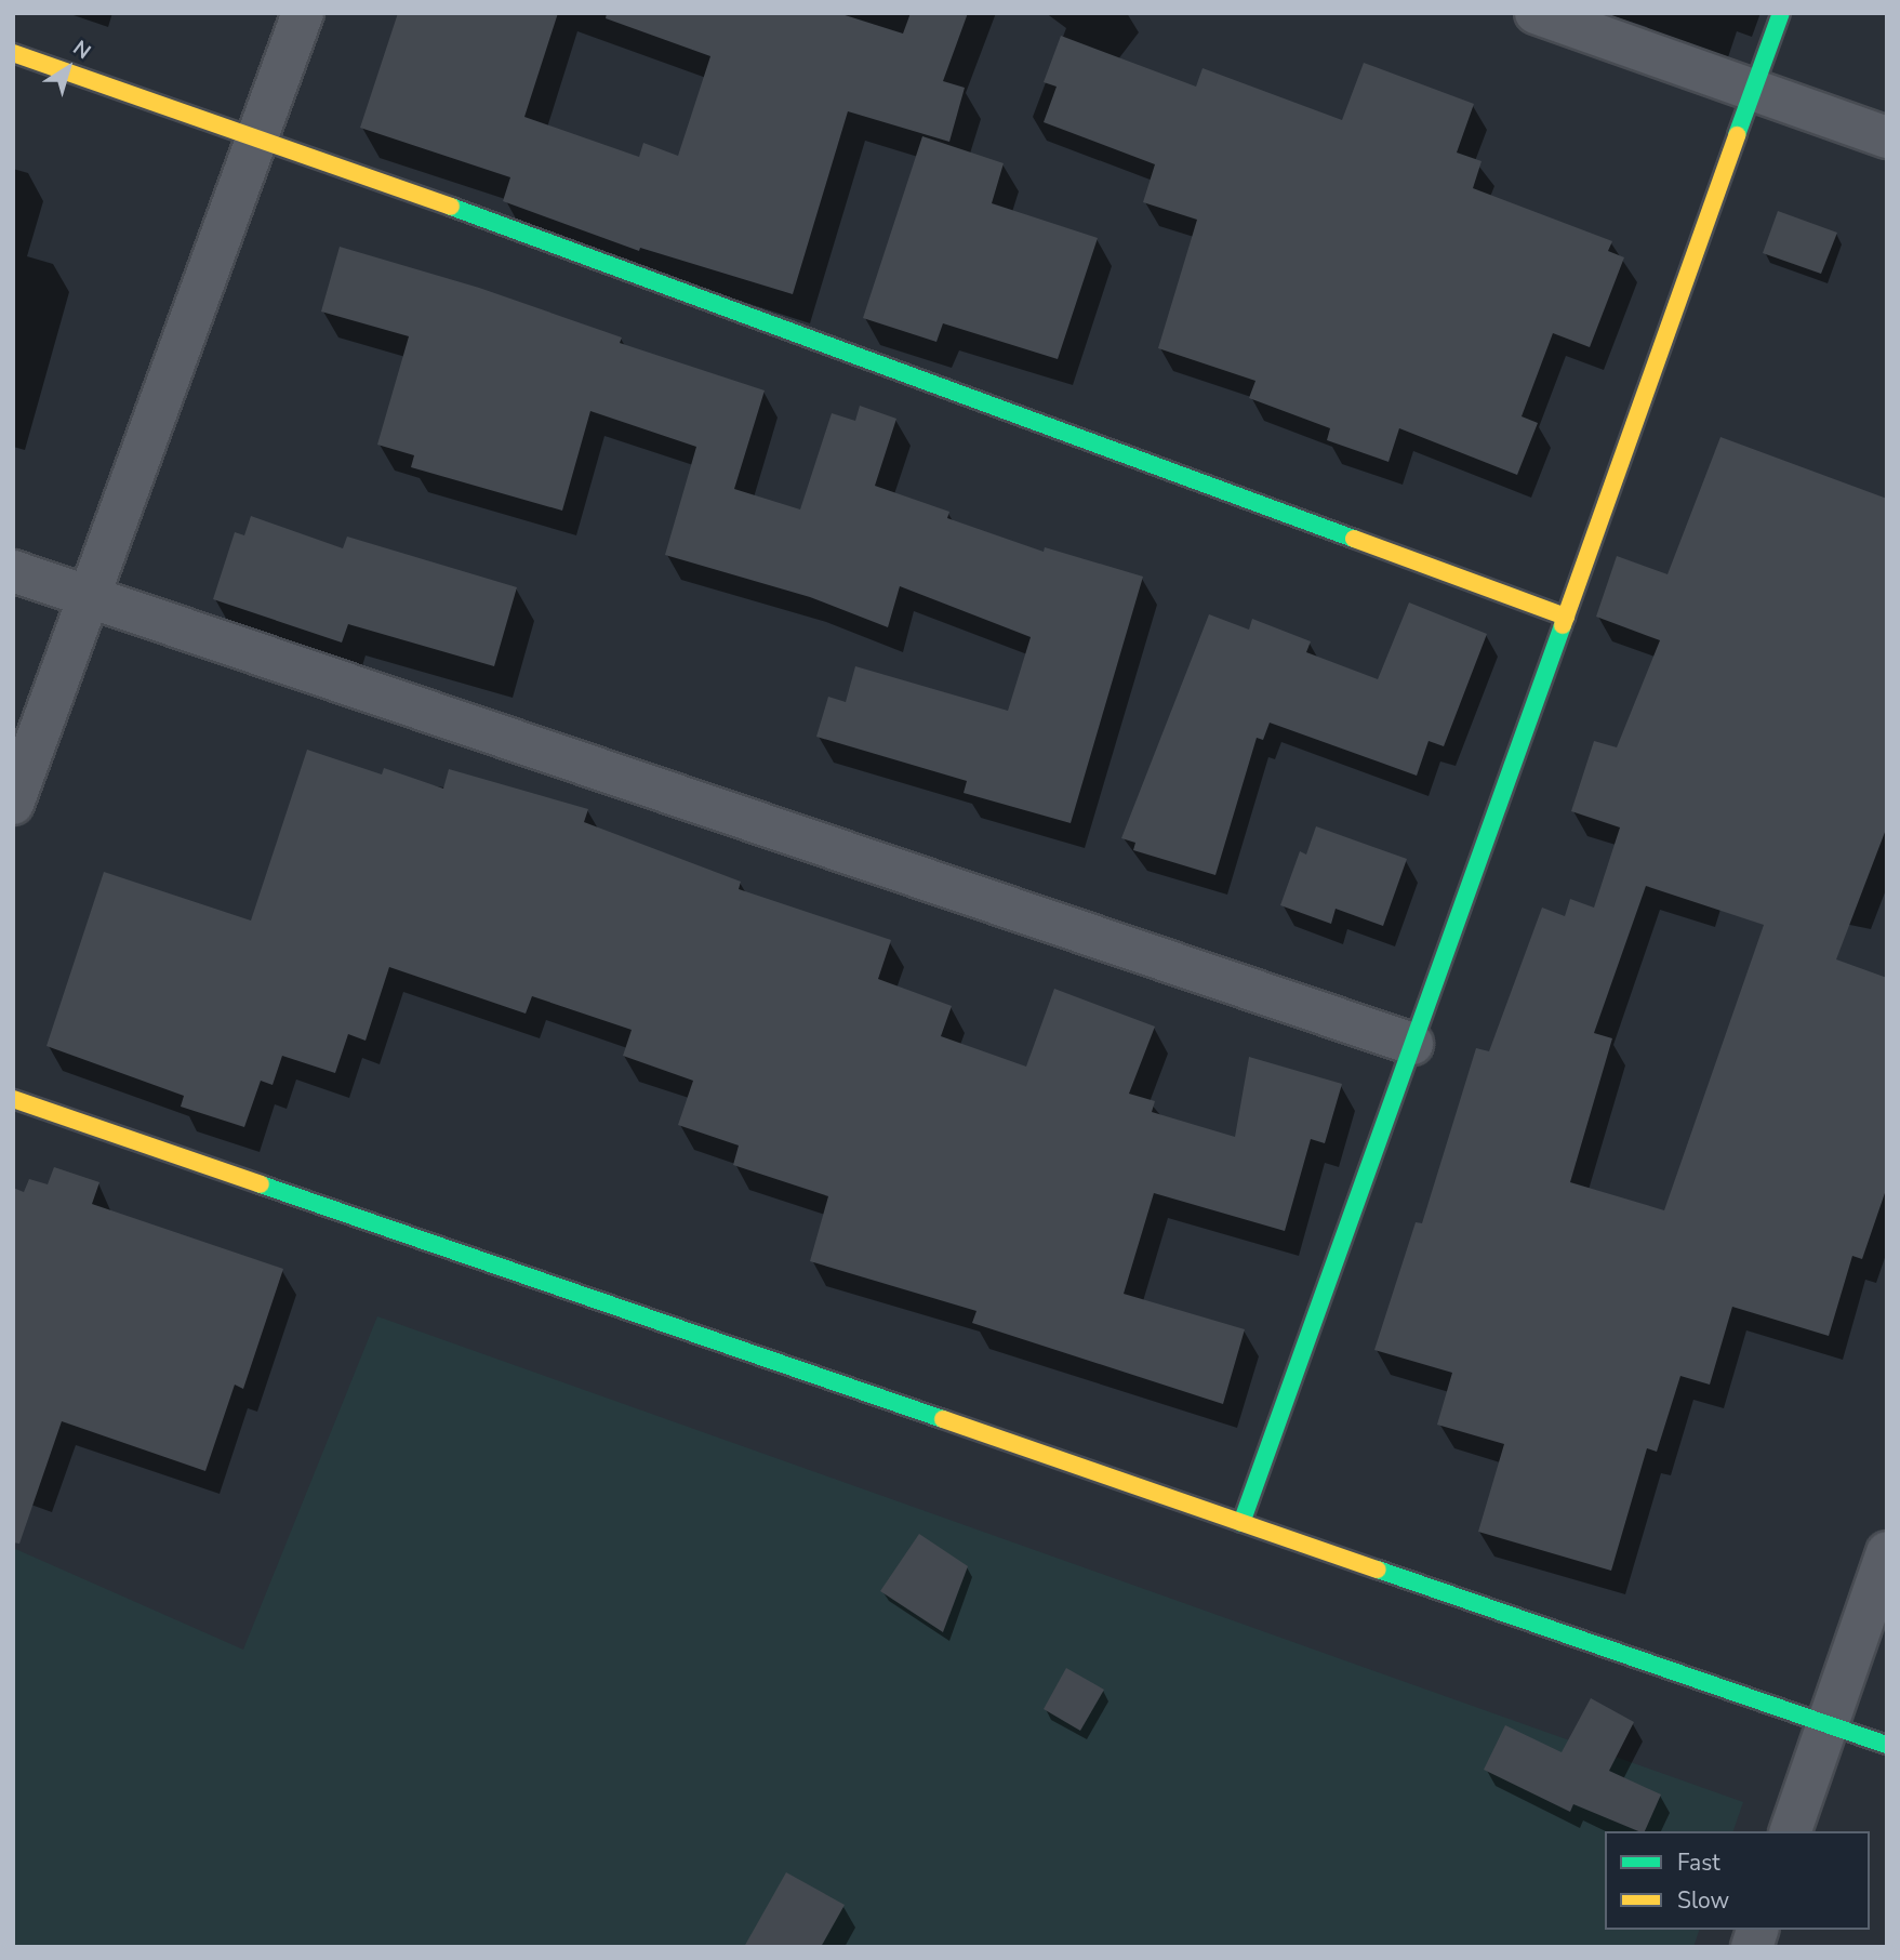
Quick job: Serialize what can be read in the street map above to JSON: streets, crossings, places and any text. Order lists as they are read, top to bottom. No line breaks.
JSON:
{"legend":["Fast","Slow"],"north":"top right"}
